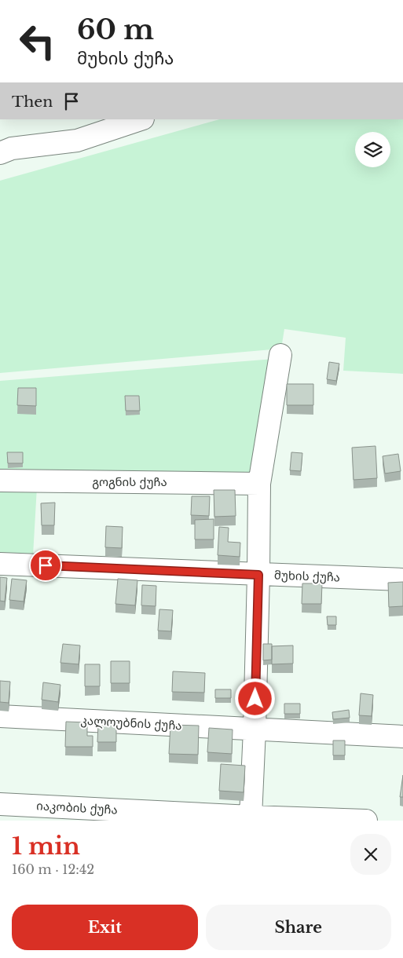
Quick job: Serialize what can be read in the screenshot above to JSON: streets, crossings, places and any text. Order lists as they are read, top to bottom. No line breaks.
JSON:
{"streets":{"street":["გოგნის ქუჩა","მუხის ქუჩა","კალოუბნის ქუჩა","იაკობის ქუჩა"]},"page":{"turn":["60 m","მუხის ქუჩა"],"then":"Then","heading":["1 min","160 m · 12:42"],"buttons":["Exit","Share"]}}
